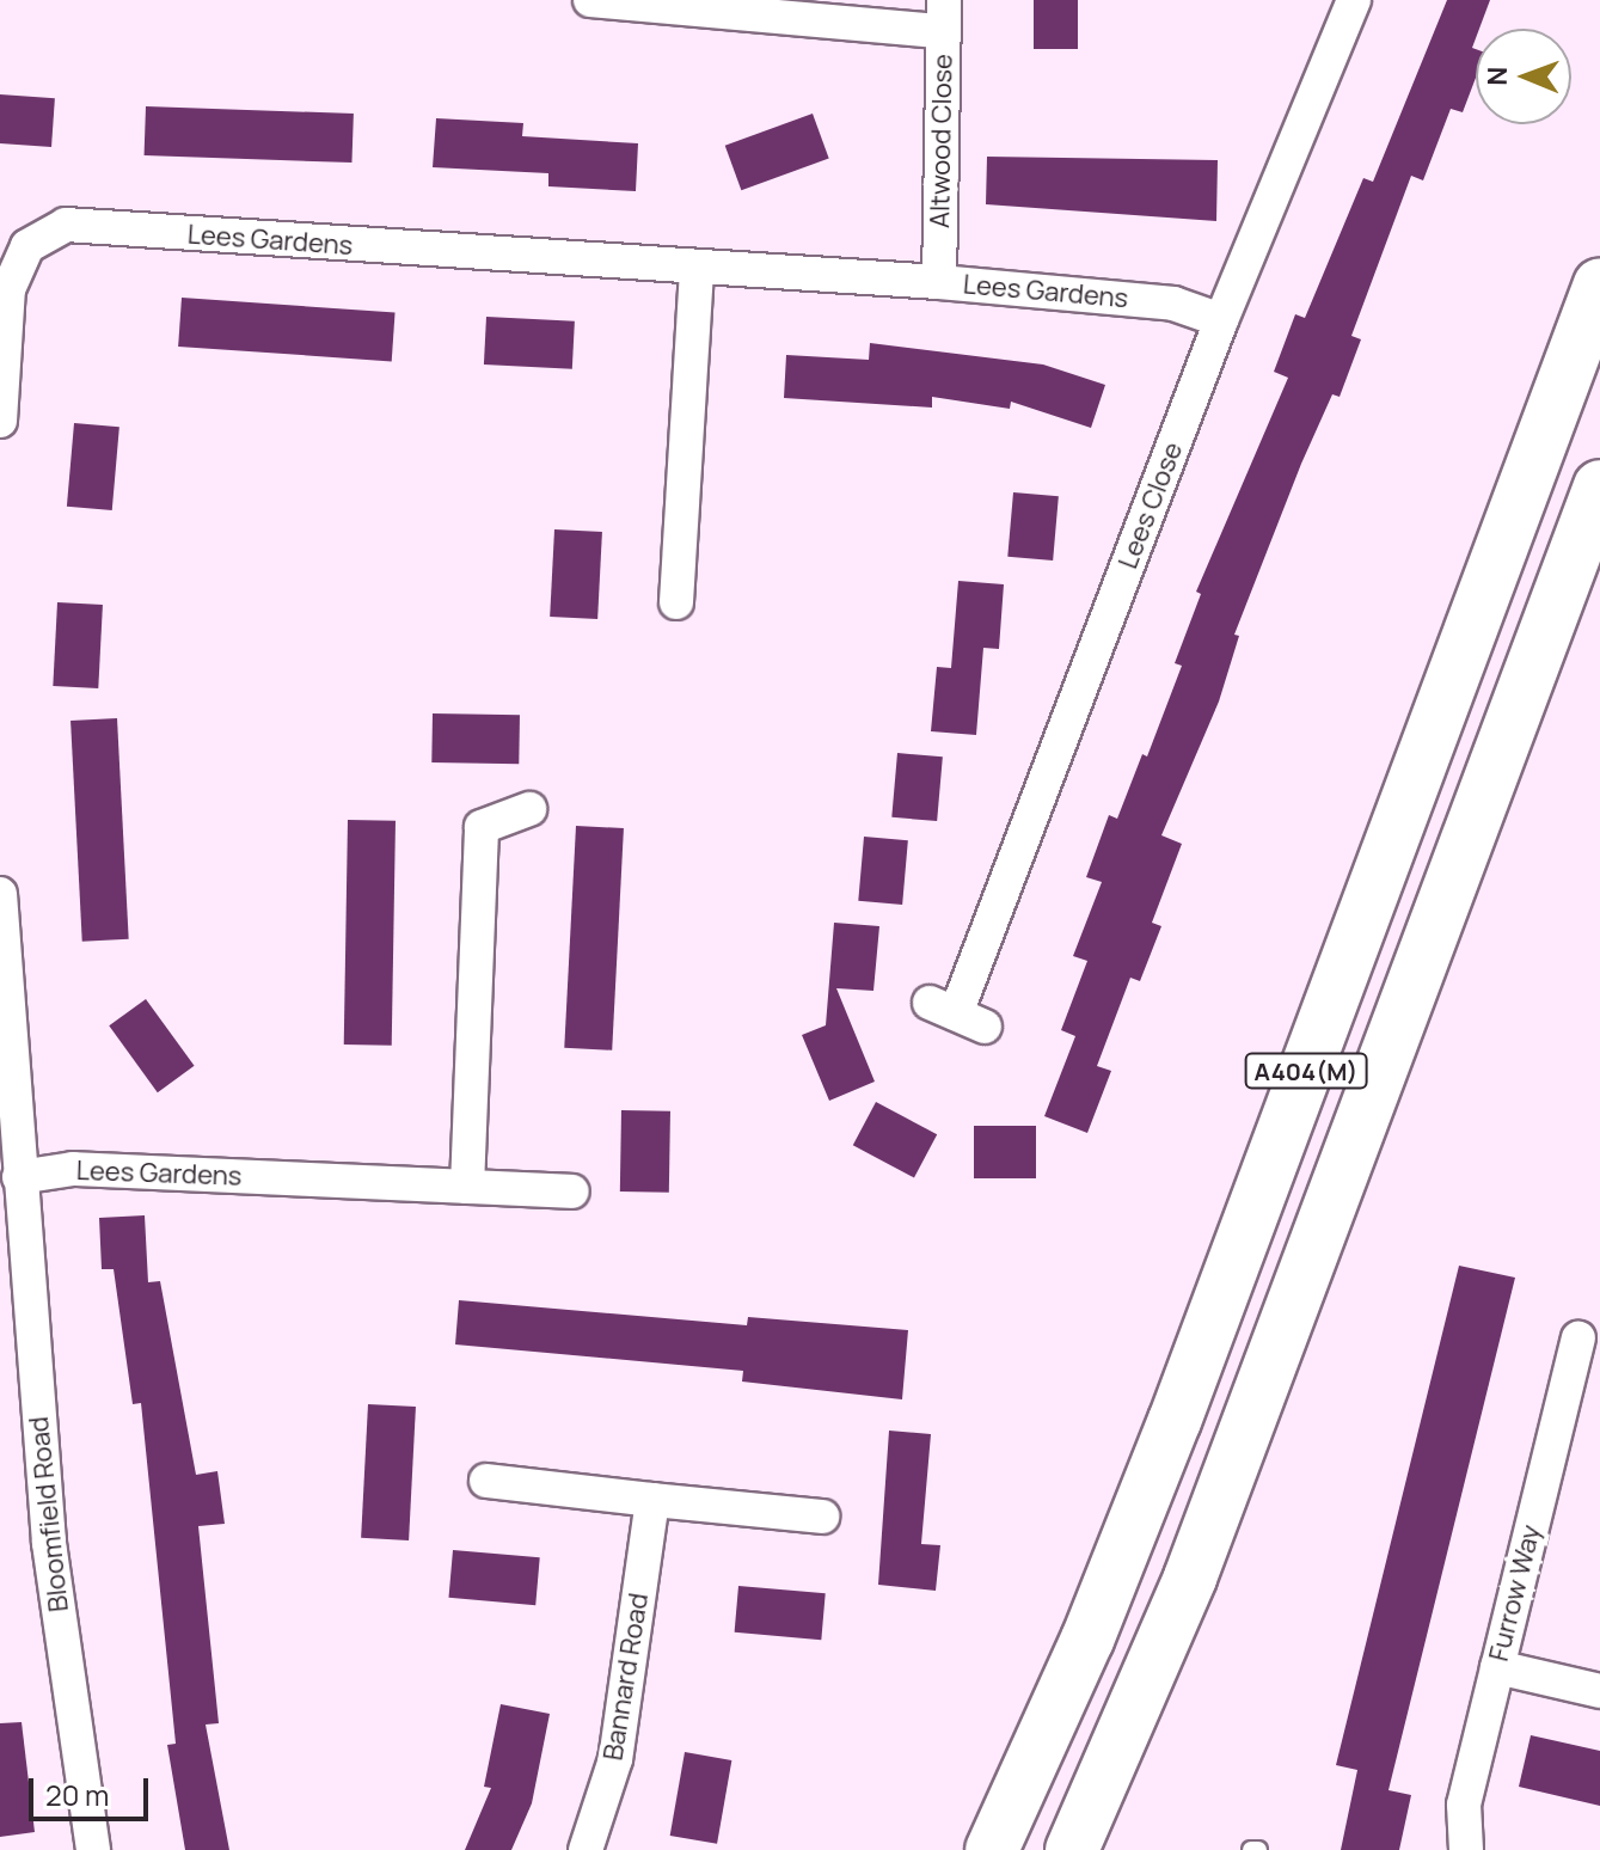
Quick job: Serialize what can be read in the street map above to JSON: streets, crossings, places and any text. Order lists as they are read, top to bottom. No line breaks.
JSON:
{"streets":{"highway":["A404(M)"],"street":["Altwood Close","Lees Gardens","Lees Close","Bloomfield Road","Furrow Way","Bannard Road"]},"crossings":[["Altwood Close","Lees Gardens"],["Lees Gardens","Lees Close"],["Lees Gardens","Bloomfield Road"]],"scale_bar":"20 m","north":"left"}
